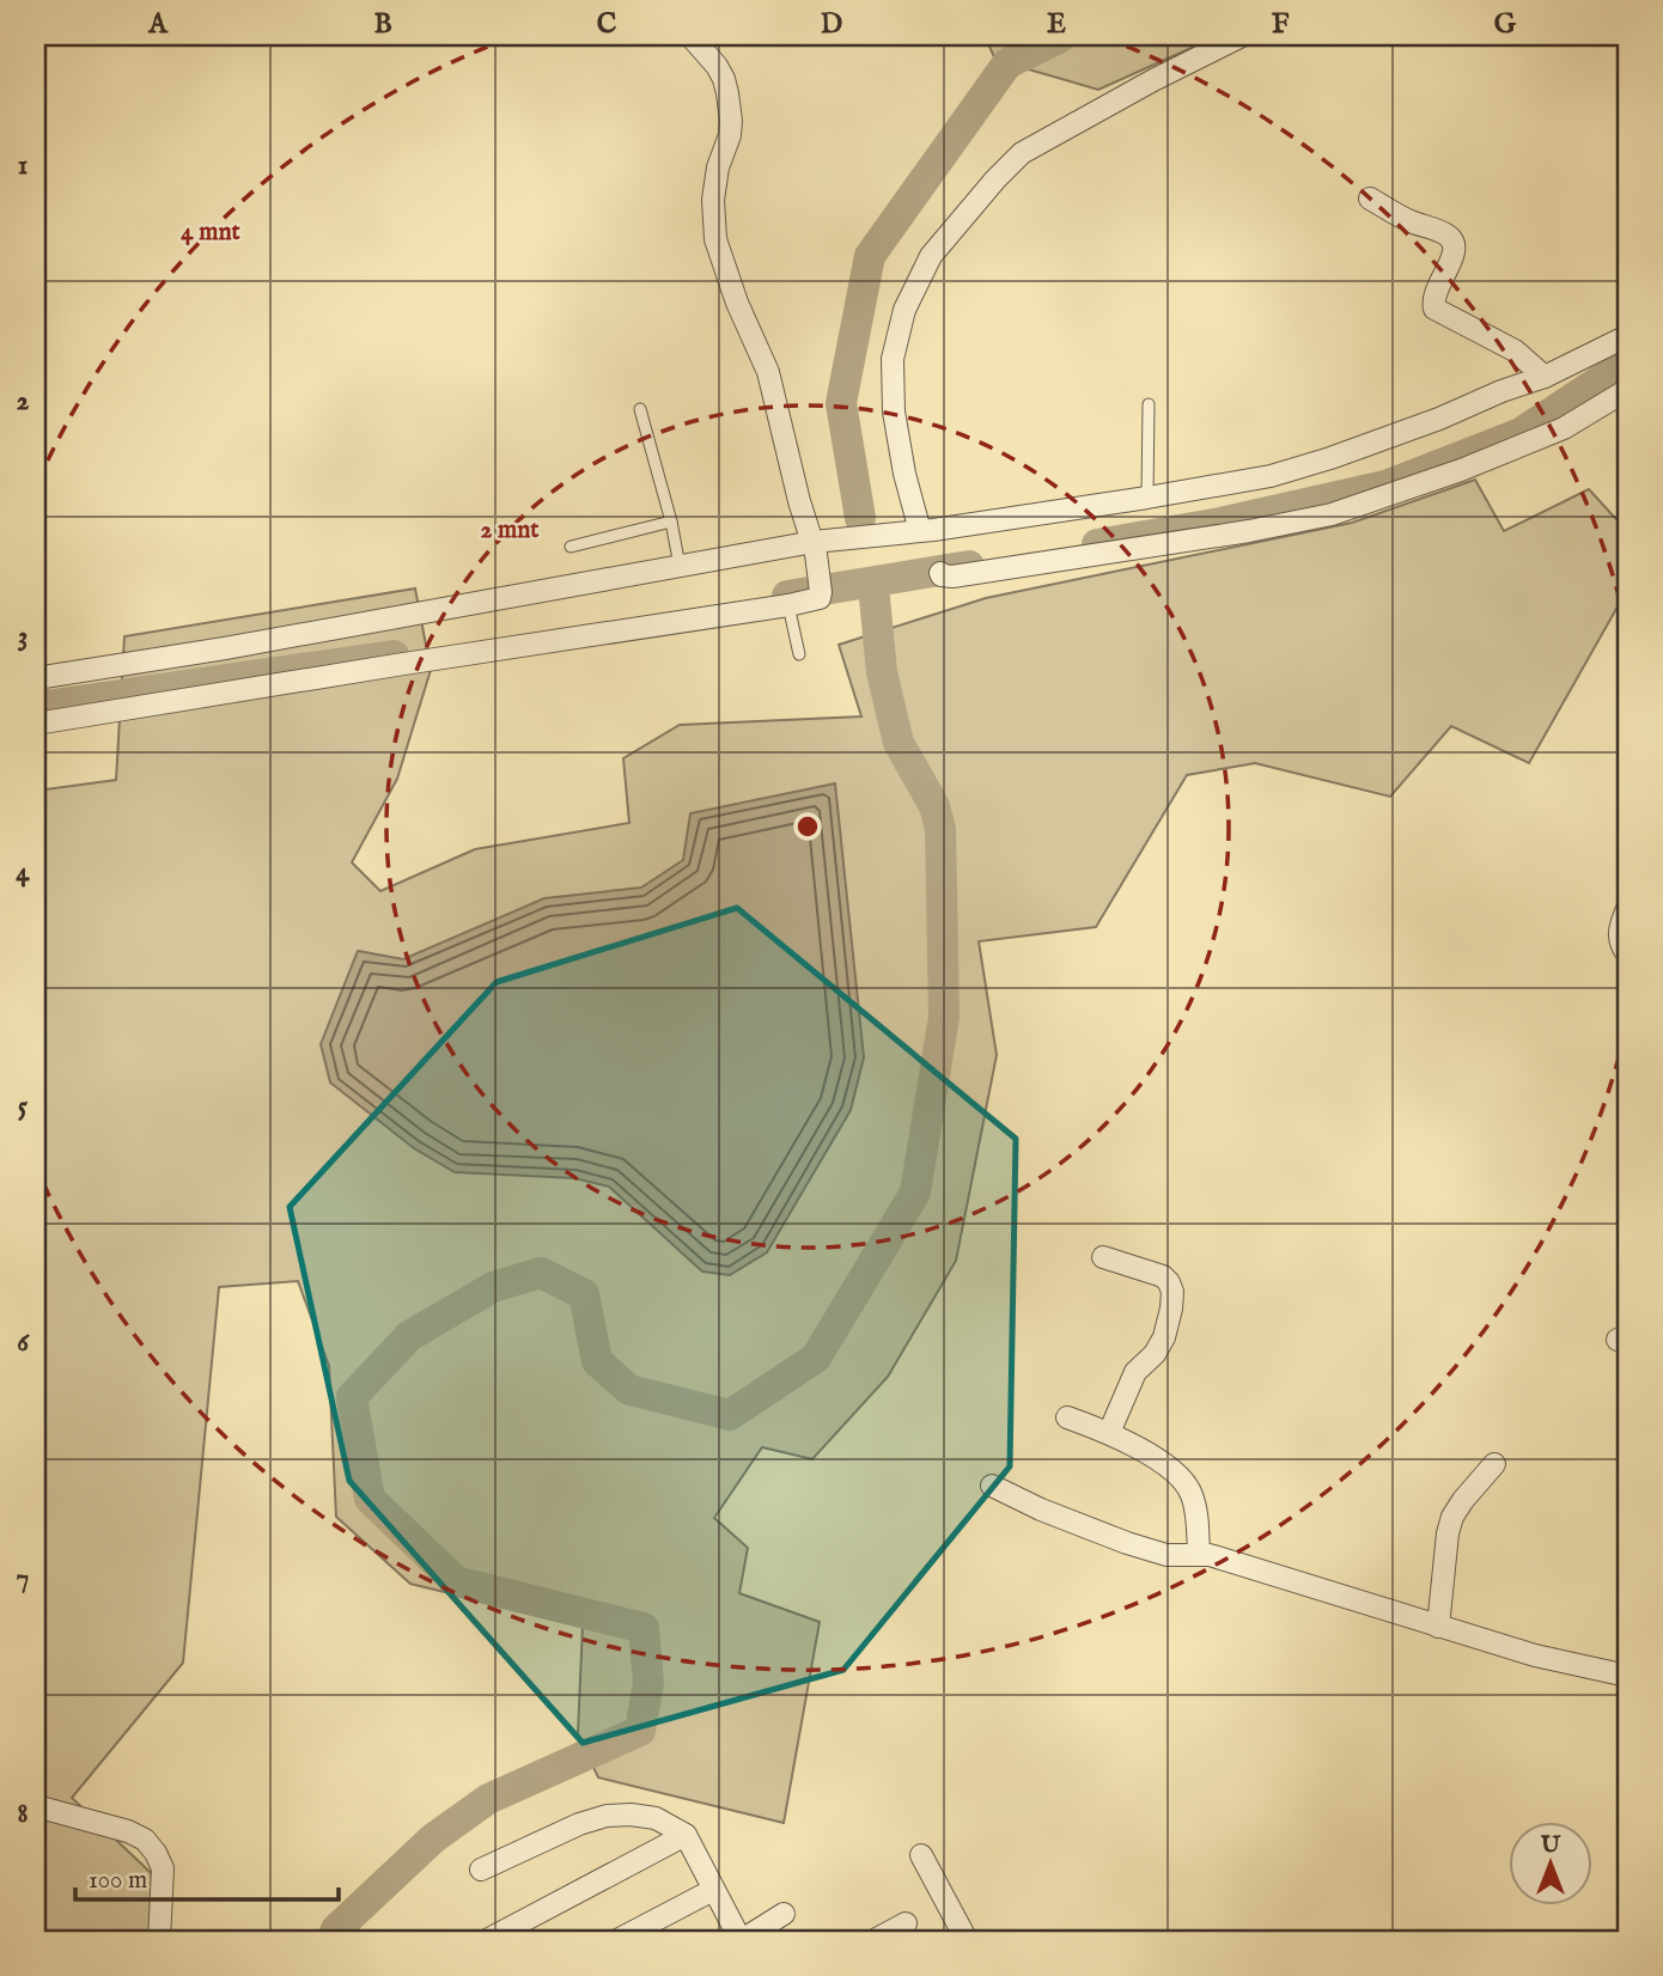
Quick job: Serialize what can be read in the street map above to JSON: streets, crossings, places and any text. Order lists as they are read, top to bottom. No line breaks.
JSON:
{"scale_bar":"100 m","north":"top","grid":{"columns":["A","B","C","D","E","F","G"],"rows":["1","2","3","4","5","6","7","8"]},"rings":["4 mnt","2 mnt"]}
